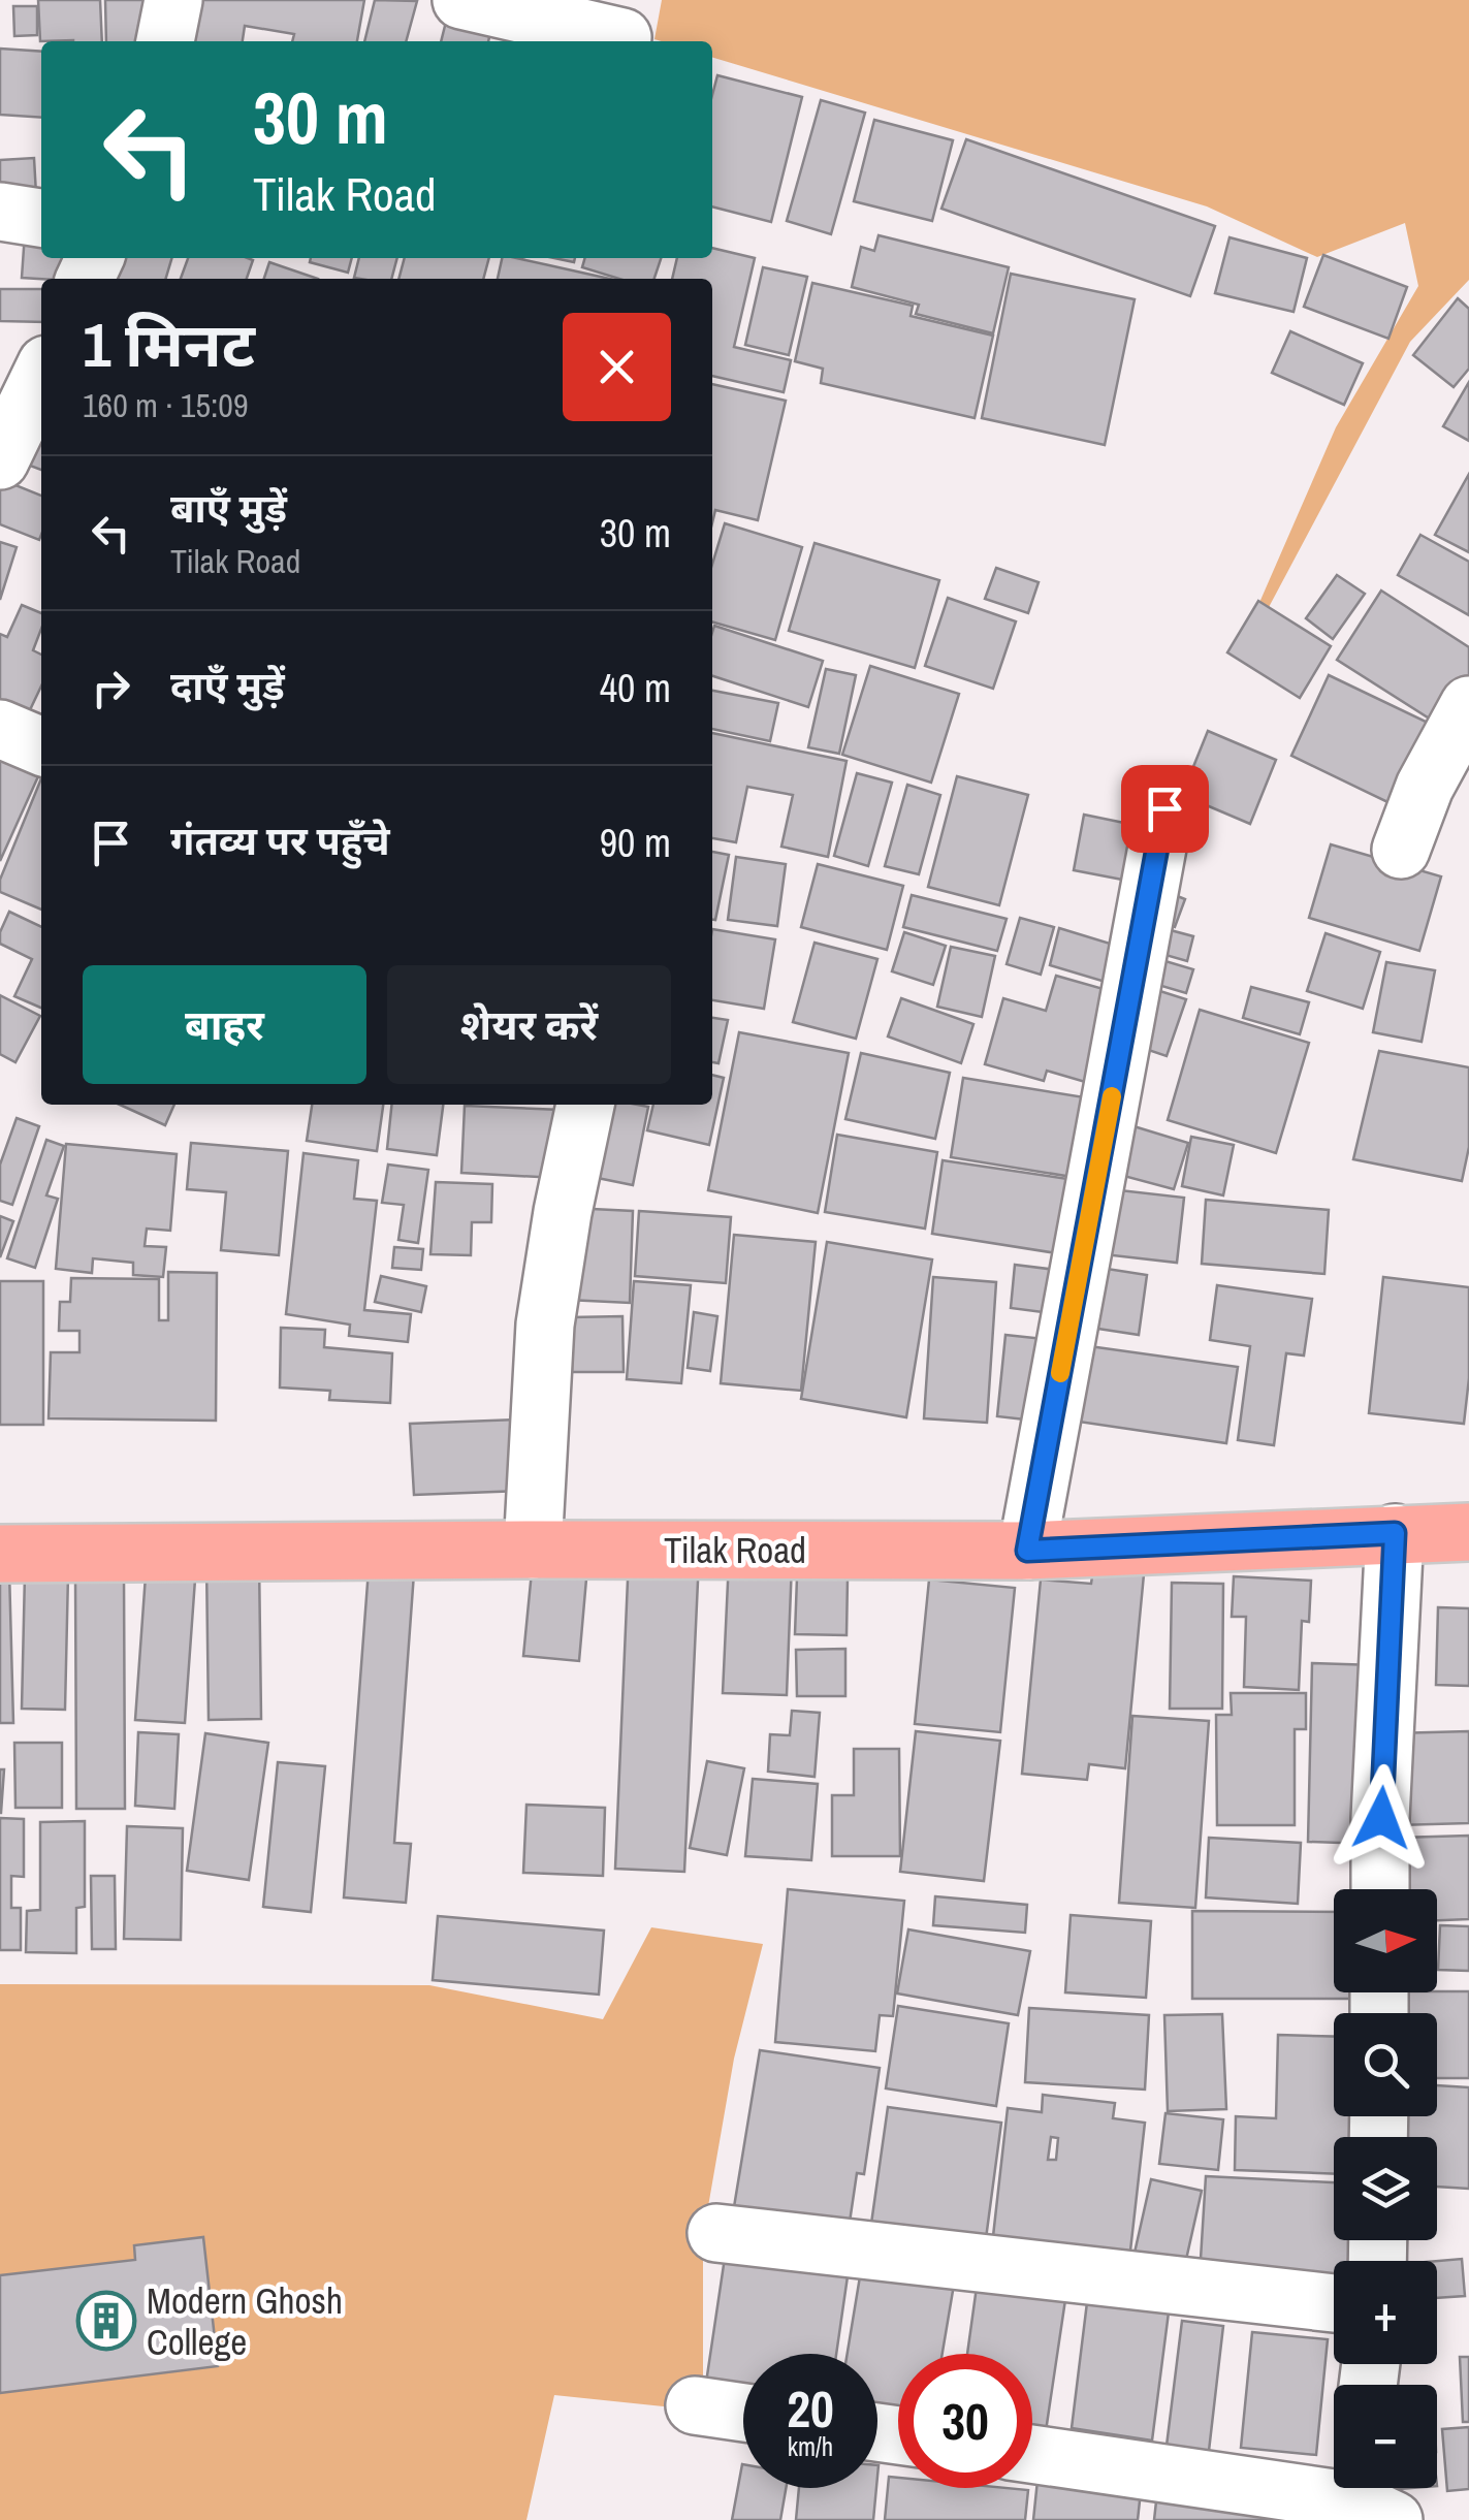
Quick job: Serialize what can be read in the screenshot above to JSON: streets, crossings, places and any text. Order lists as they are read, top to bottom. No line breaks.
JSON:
{"streets":{"main road":["Tilak Road"]},"places":{"building":["Modern Ghosh College"]},"north":"right","page":{"turn":["30 m","Tilak Road"],"heading":["1 मिनट","160 m · 15:09"],"list":[{"name":"बाएँ मुड़ें","note":"Tilak Road","value":"30 m"},{"name":"दाएँ मुड़ें","value":"40 m"},{"name":"गंतव्य पर पहुँचे","value":"90 m"}],"buttons":["बाहर","शेयर करें"],"map_buttons":["+","−"],"speed":"20 km/h","limit":"30"}}
